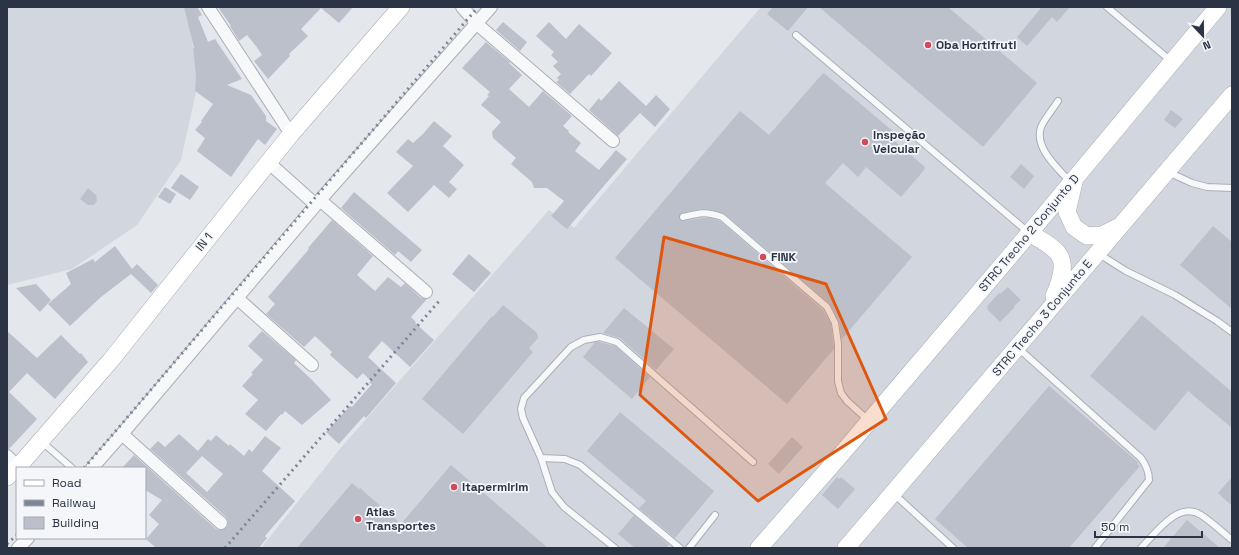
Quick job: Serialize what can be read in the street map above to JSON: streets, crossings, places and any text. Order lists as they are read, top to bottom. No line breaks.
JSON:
{"streets":{"street":["STRC Trecho 2 Conjunto D","IN 1","STRC Trecho 3 Conjunto E"]},"places":["Oba Hortifruti","Inspeção Veicular","FINK","Itapermirim","Atlas Transportes"],"legend":["Road","Railway","Building"],"scale_bar":"50 m","north":"bottom"}
